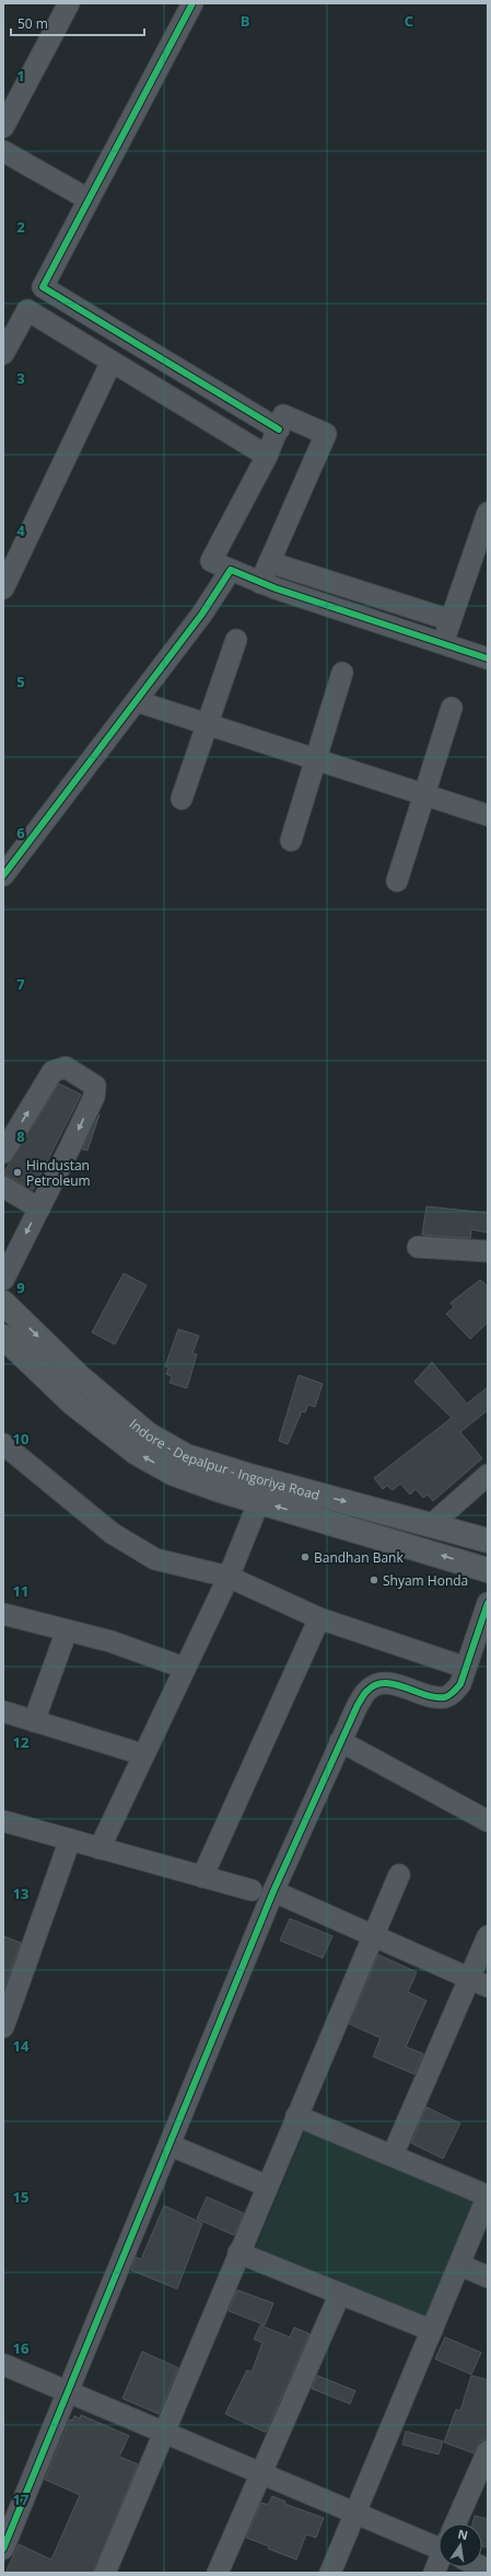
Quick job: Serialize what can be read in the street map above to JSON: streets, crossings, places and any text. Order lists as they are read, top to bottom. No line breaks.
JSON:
{"streets":{"main road":["Indore - Depalpur - Ingoriya Road"]},"places":["Hindustan Petroleum","Bandhan Bank","Shyam Honda"],"scale_bar":"50 m","north":"top","grid":{"columns":["B","C"],"rows":["1","2","3","4","5","6","7","8","9","10","11","12","13","14","15","16","17"]}}
